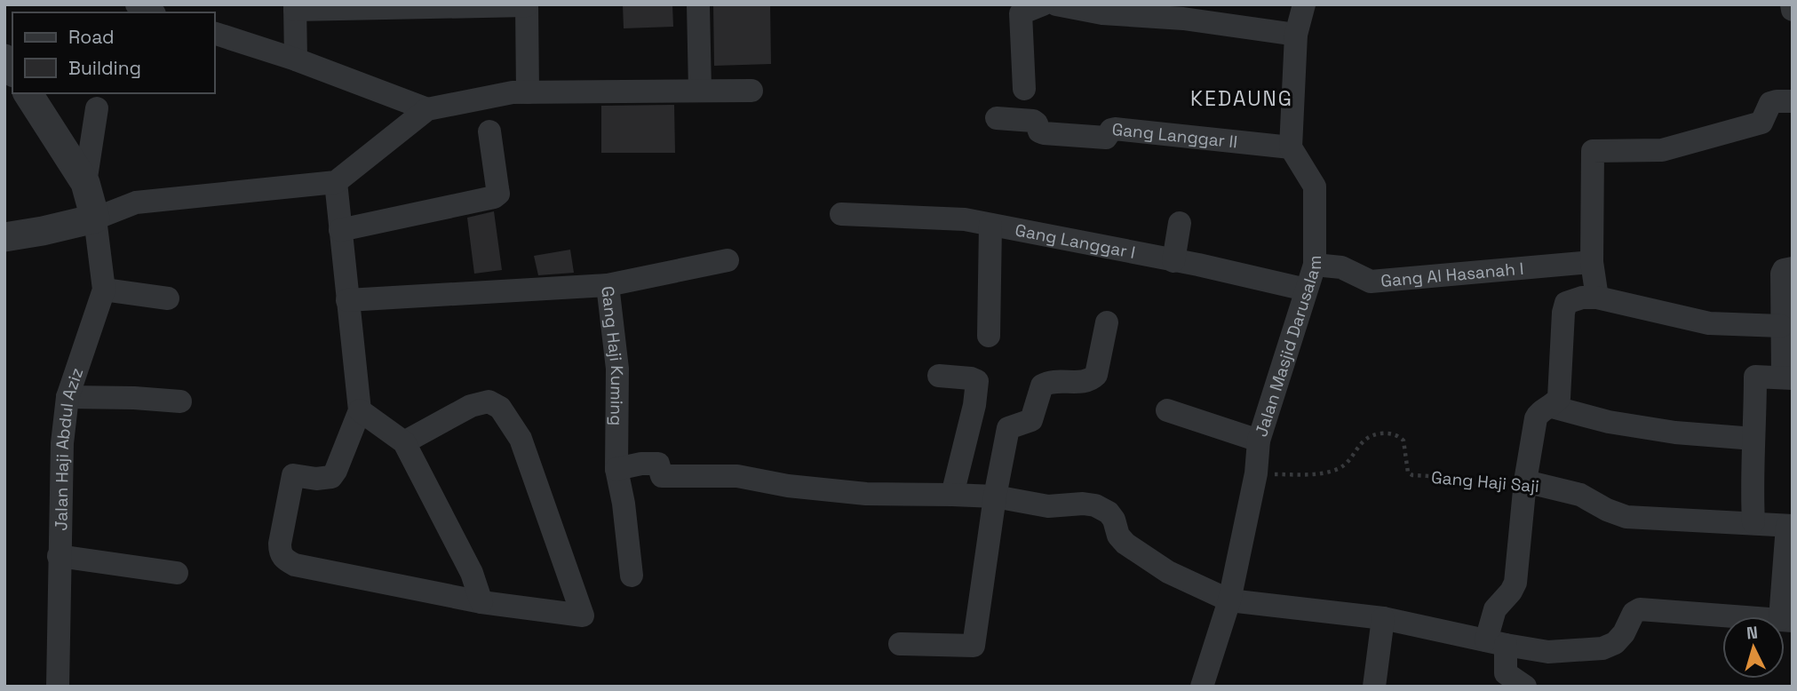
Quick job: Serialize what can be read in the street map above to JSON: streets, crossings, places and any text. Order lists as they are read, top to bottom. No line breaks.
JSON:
{"streets":{"street":["Gang Langgar II","Gang Langgar I","Gang Al Hasanah I","Jalan Masjid Darusalam","Gang Haji Kuming","Jalan Haji Abdul Aziz","Gang Haji Saji"]},"crossings":[["Gang Langgar II","Jalan Masjid Darusalam"],["Gang Langgar I","Jalan Masjid Darusalam"],["Gang Al Hasanah I","Jalan Masjid Darusalam"],["Jalan Masjid Darusalam","Gang Haji Saji"]],"districts":["KEDAUNG"],"legend":["Road","Building"],"north":"top"}
